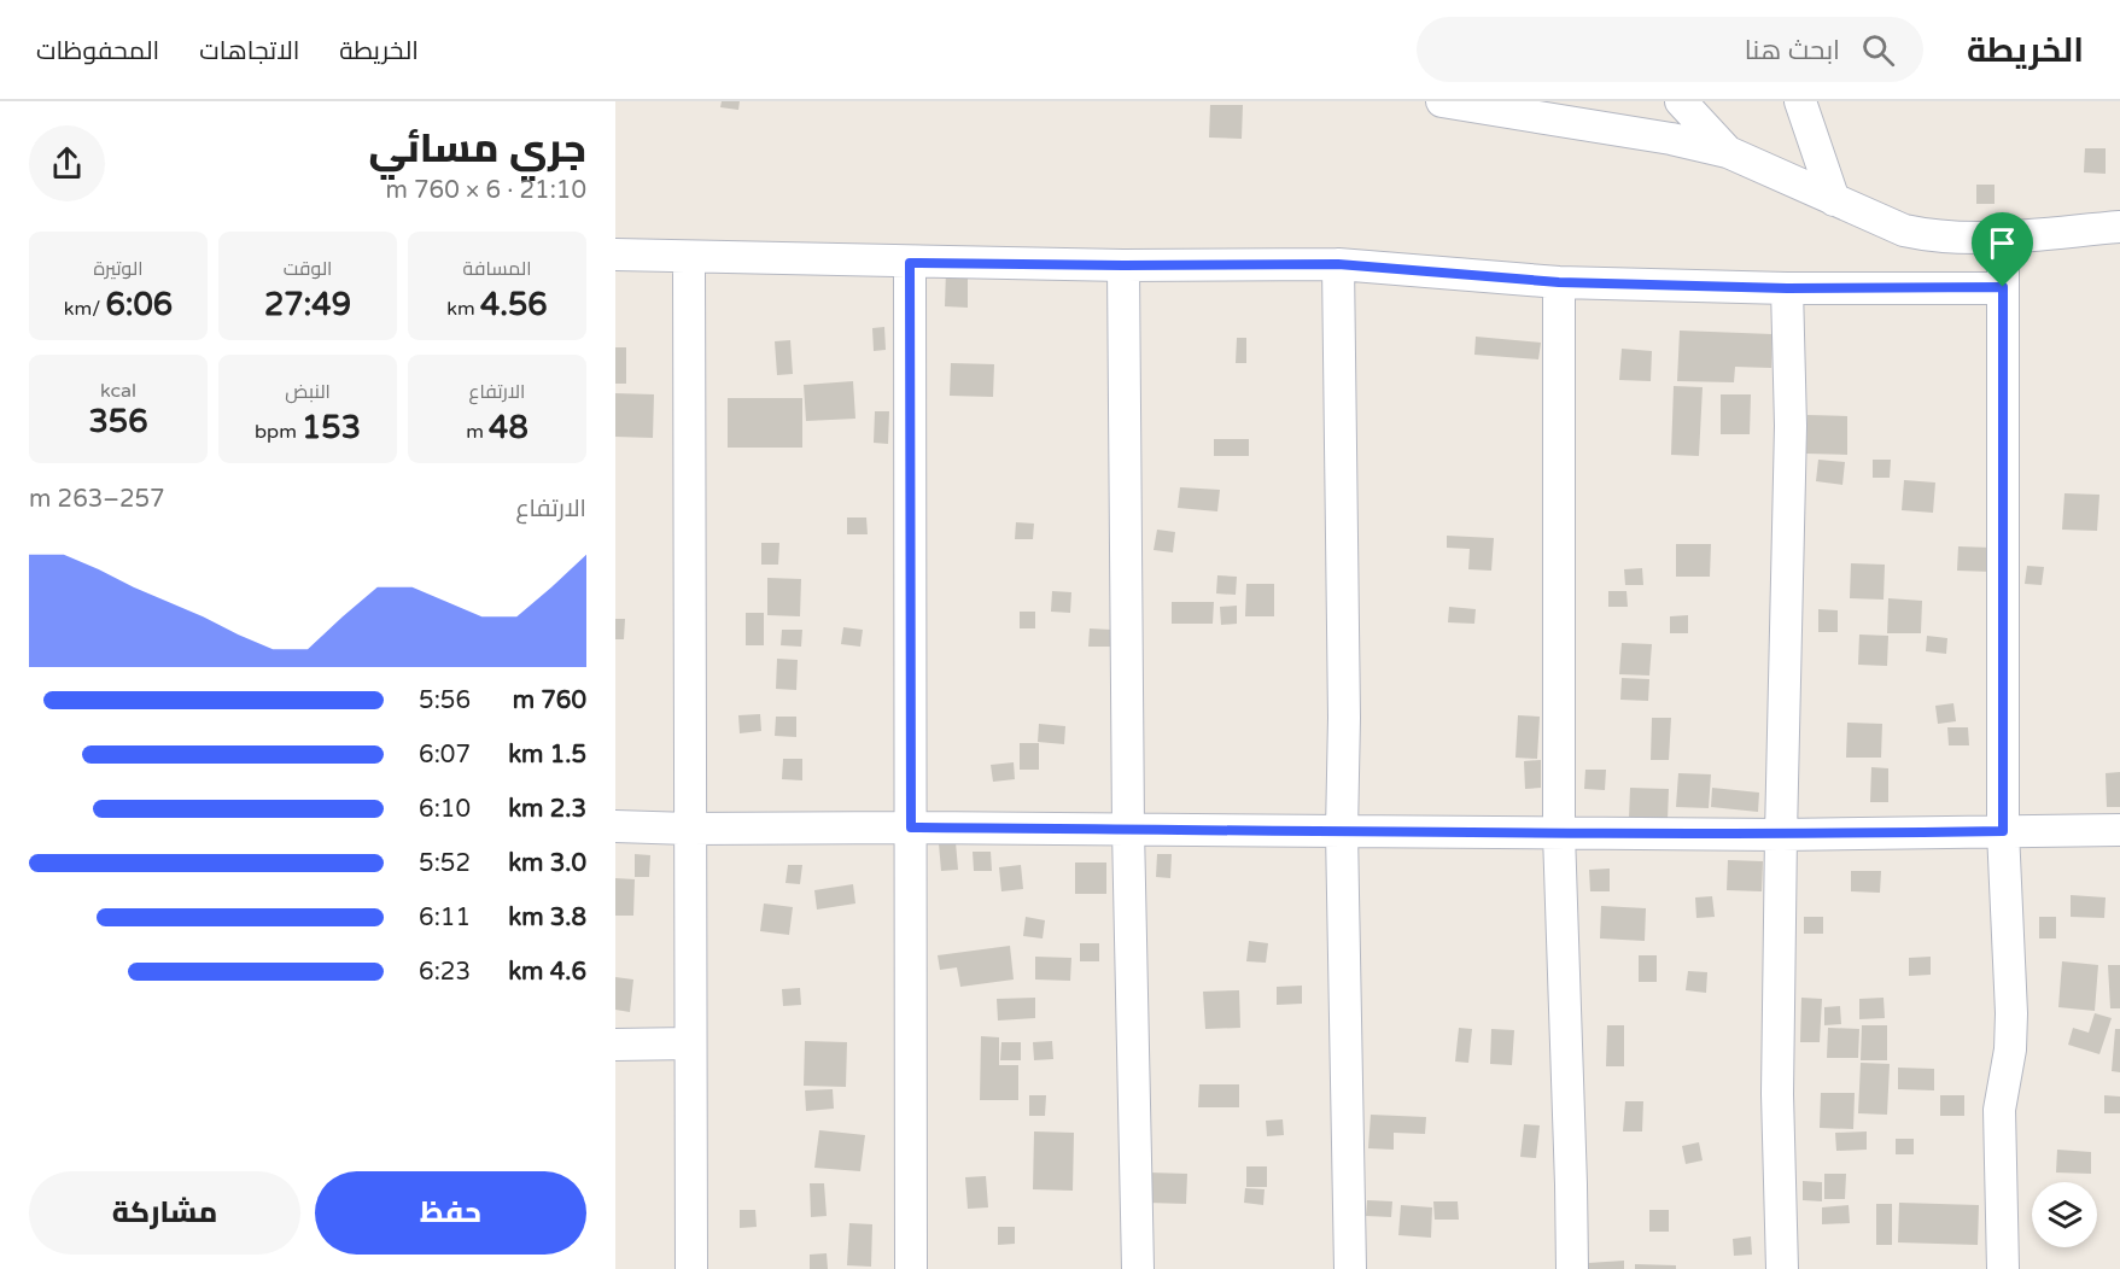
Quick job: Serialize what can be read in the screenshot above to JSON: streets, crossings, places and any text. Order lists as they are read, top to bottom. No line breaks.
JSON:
{"page":{"header":"الخريطة","search":"ابحث هنا","nav":["الخريطة","الاتجاهات","المحفوظات"],"heading":["جري مسائي","21:10 · 6 × 760 m"],"stats":[["المسافة","4.56 km"],["الوقت","27:49"],["الوتيرة","6:06 /km"],["الارتفاع","48 m"],["النبض","153 bpm"],["kcal","356"]],"chart":["الارتفاع","257–263 m"],"list":[{"name":"760 m","note":"5:56"},{"name":"1.5 km","note":"6:07"},{"name":"2.3 km","note":"6:10"},{"name":"3.0 km","note":"5:52"},{"name":"3.8 km","note":"6:11"},{"name":"4.6 km","note":"6:23"}],"buttons":["حفظ","مشاركة"]}}
